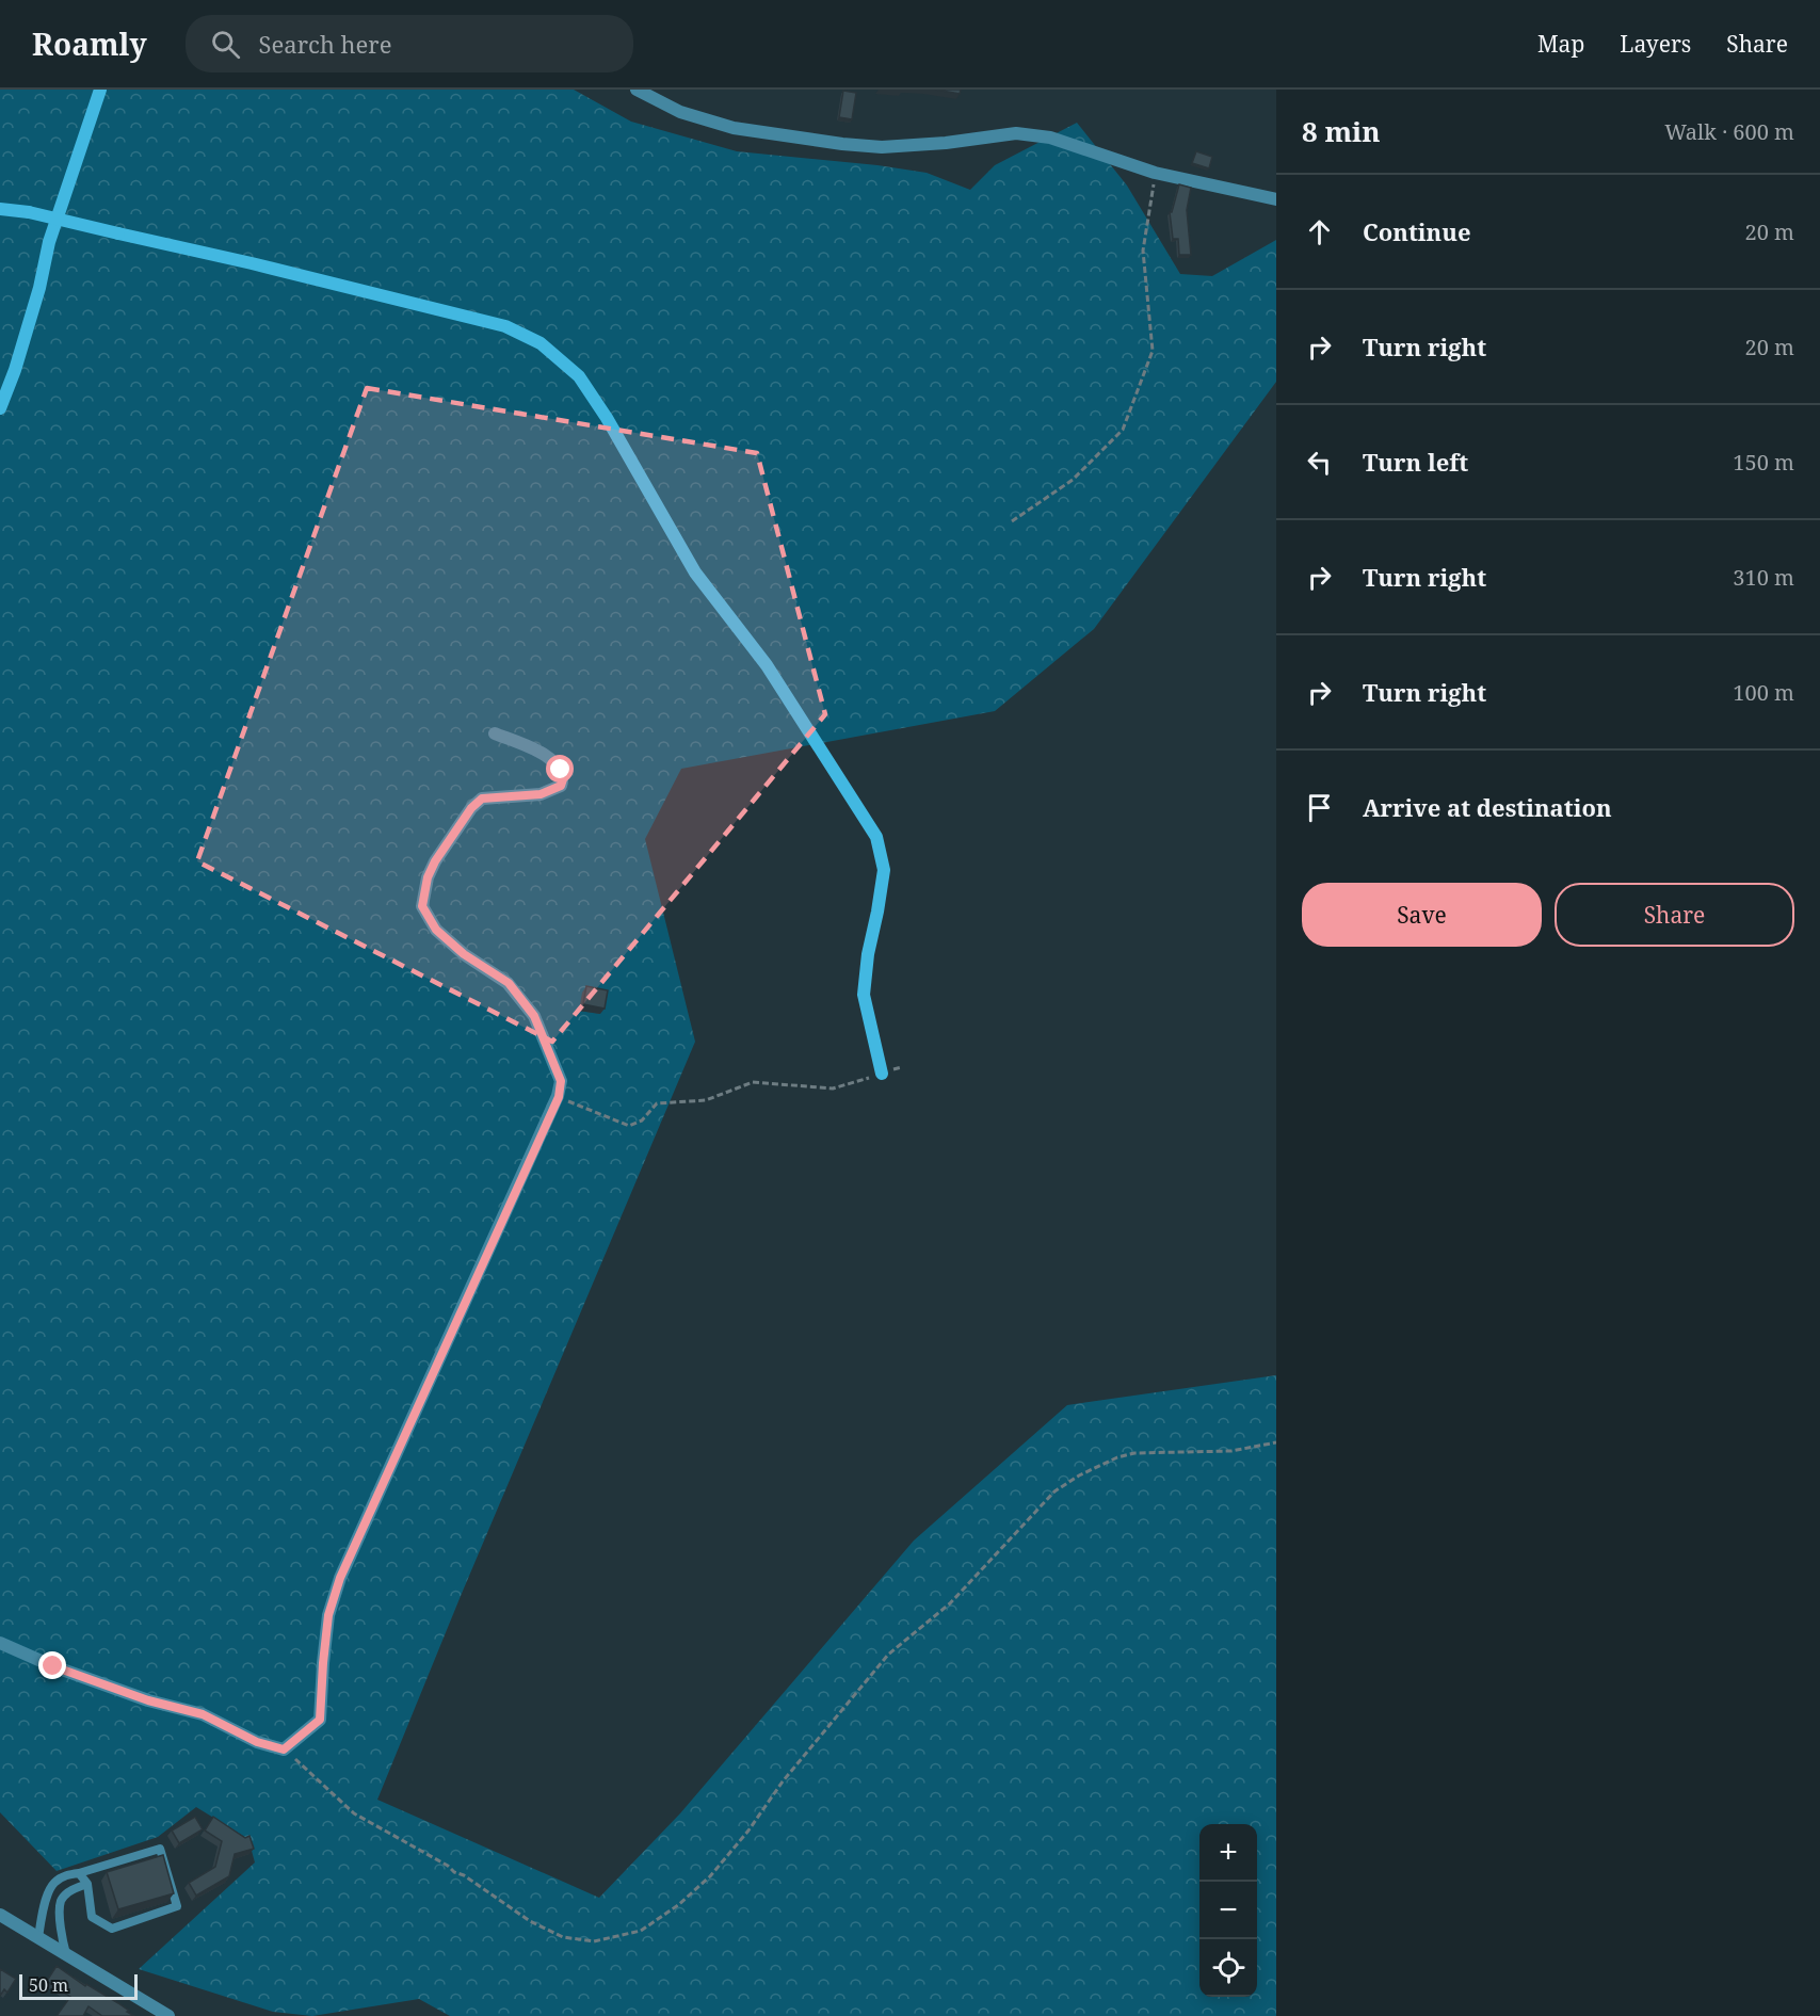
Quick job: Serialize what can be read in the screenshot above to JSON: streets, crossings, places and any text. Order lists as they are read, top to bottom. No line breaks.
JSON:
{"scale_bar":"50 m","page":{"header":"Roamly","search":"Search here","nav":["Map","Layers","Share"],"heading":["8 min","Walk · 600 m"],"list":[["Continue","20 m"],["Turn right","20 m"],["Turn left","150 m"],["Turn right","310 m"],["Turn right","100 m"],"Arrive at destination"],"buttons":["Save","Share"],"map_buttons":["+","−"],"scale":"50 m"}}
